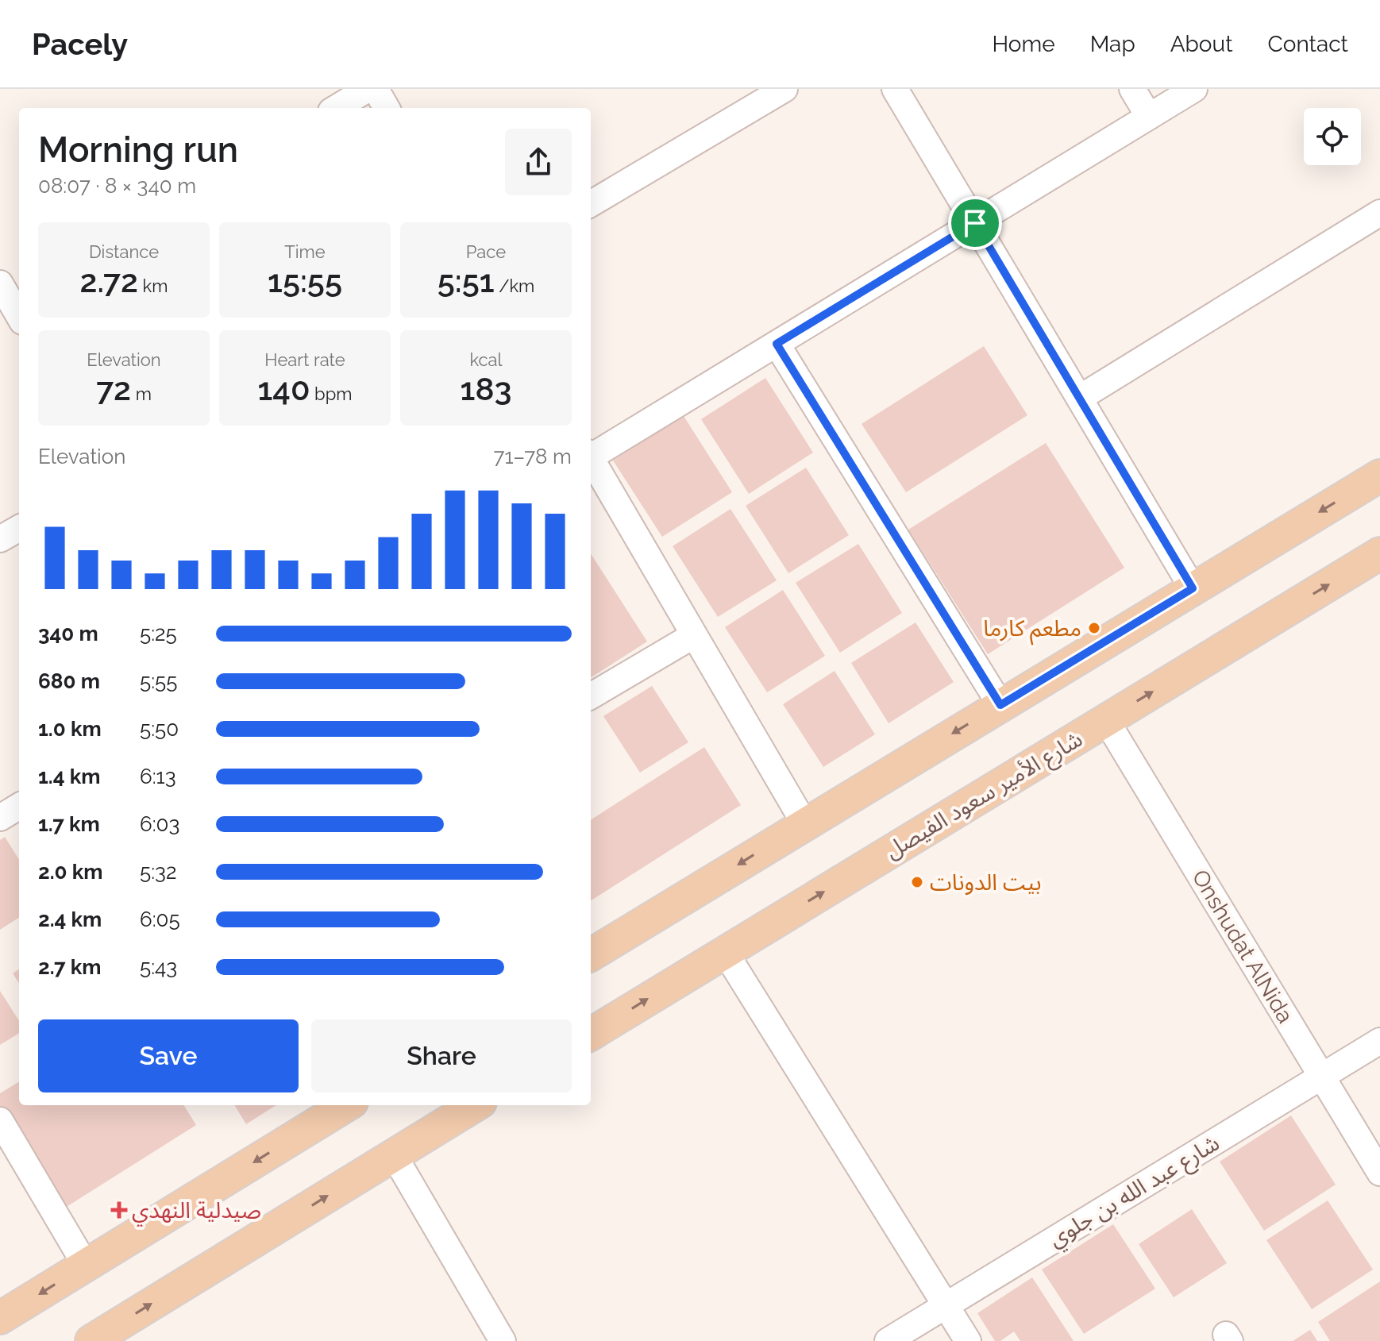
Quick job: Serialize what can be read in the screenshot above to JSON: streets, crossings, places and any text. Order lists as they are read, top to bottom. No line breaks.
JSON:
{"streets":{"main road":["شارع الأمير سعود الفيصل"],"street":["Onshudat AlNida","شارع عبد الله بن جلوي"]},"crossings":[["شارع الأمير سعود الفيصل","Onshudat AlNida"],["Onshudat AlNida","شارع عبد الله بن جلوي"]],"places":{"other":["مطعم كارما","بيت الدونات"],"health":["صيدلية النهدي"]},"page":{"header":"Pacely","nav":["Home","Map","About","Contact"],"heading":["Morning run","08:07 · 8 × 340 m"],"stats":[["Distance","2.72 km"],["Time","15:55"],["Pace","5:51 /km"],["Elevation","72 m"],["Heart rate","140 bpm"],["kcal","183"]],"chart":["Elevation","71–78 m"],"list":[{"name":"340 m","note":"5:25"},{"name":"680 m","note":"5:55"},{"name":"1.0 km","note":"5:50"},{"name":"1.4 km","note":"6:13"},{"name":"1.7 km","note":"6:03"},{"name":"2.0 km","note":"5:32"},{"name":"2.4 km","note":"6:05"},{"name":"2.7 km","note":"5:43"}],"buttons":["Save","Share"]}}
